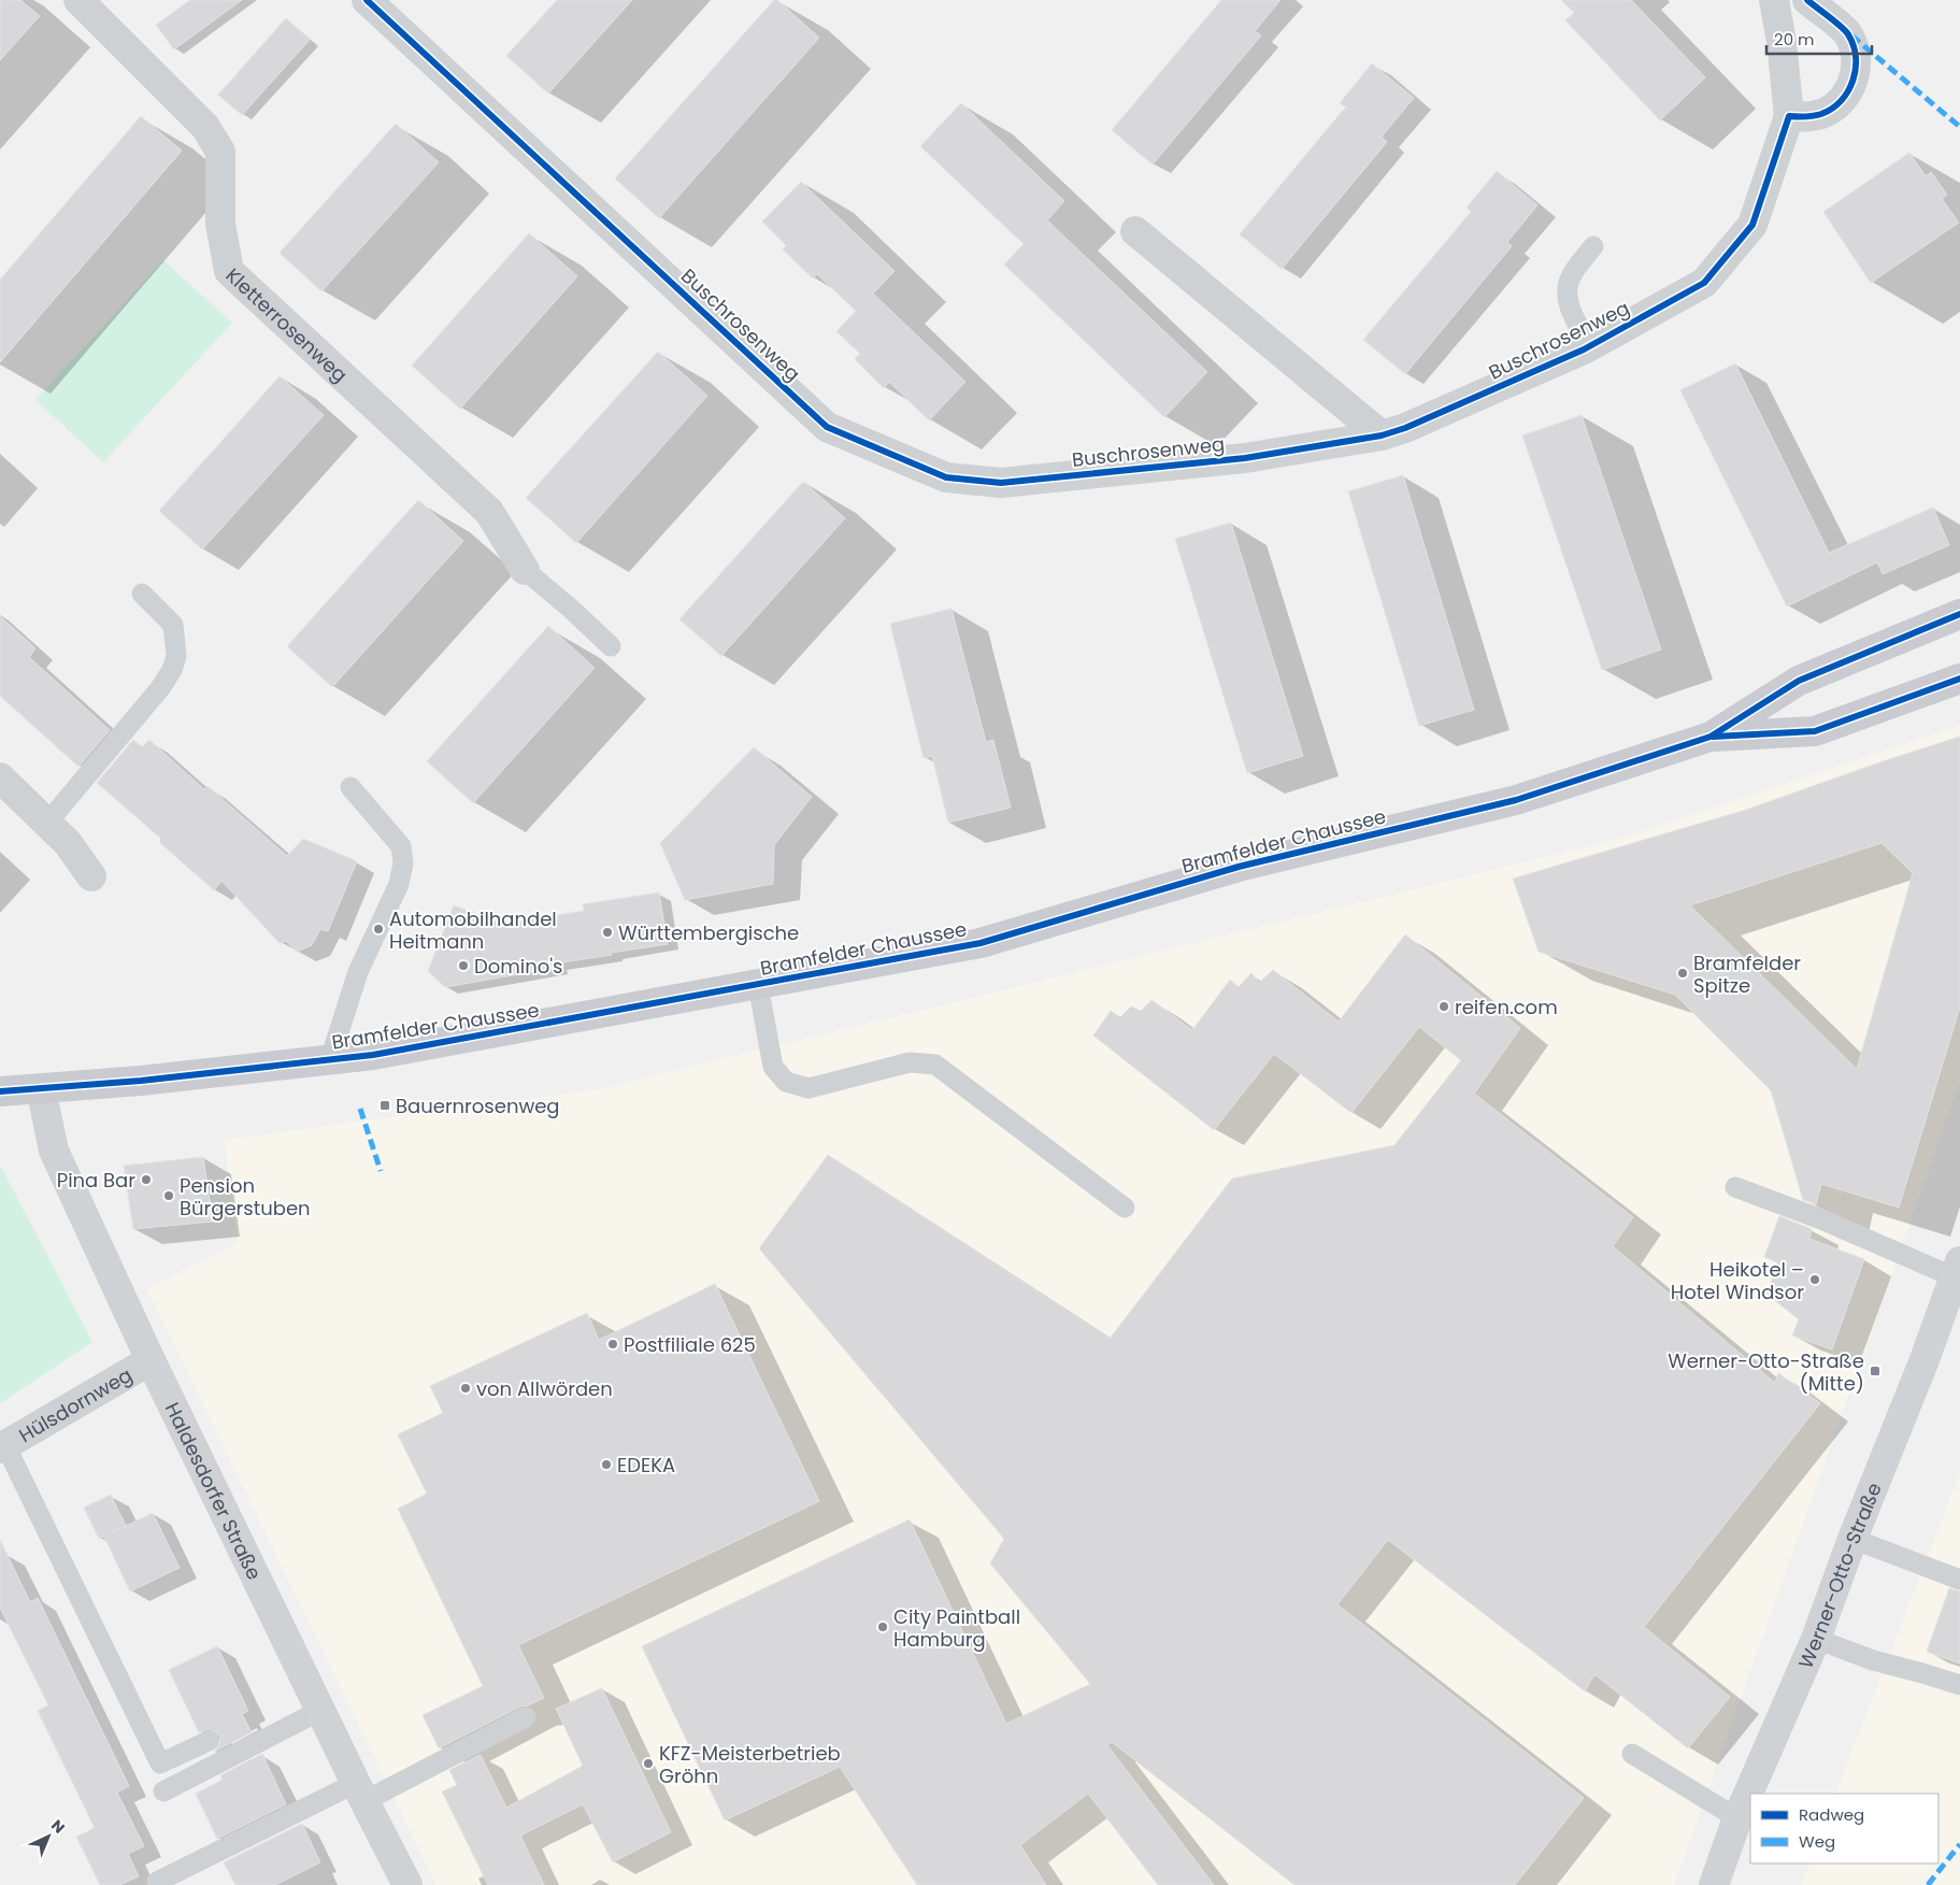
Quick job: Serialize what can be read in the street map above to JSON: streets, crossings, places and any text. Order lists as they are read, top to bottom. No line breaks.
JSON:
{"streets":{"main road":["Bramfelder Chaussee"],"street":["Kletterrosenweg","Buschrosenweg","Hülsdornweg","Haldesdorfer Straße","Werner-Otto-Straße"]},"crossings":[["Bramfelder Chaussee","Haldesdorfer Straße"],["Hülsdornweg","Haldesdorfer Straße"]],"places":{"other":["Automobilhandel Heitmann","Württembergische","Domino's","Bramfelder Spitze","reifen.com","Pina Bar","Pension Bürgerstuben","Heikotel – Hotel Windsor","Postfiliale 625","von Allwörden","EDEKA","City Paintball Hamburg","KFZ-Meisterbetrieb Gröhn"],"transit":["Bauernrosenweg","Werner-Otto-Straße (Mitte)"]},"legend":["Radweg","Weg"],"scale_bar":"20 m","north":"top right"}
